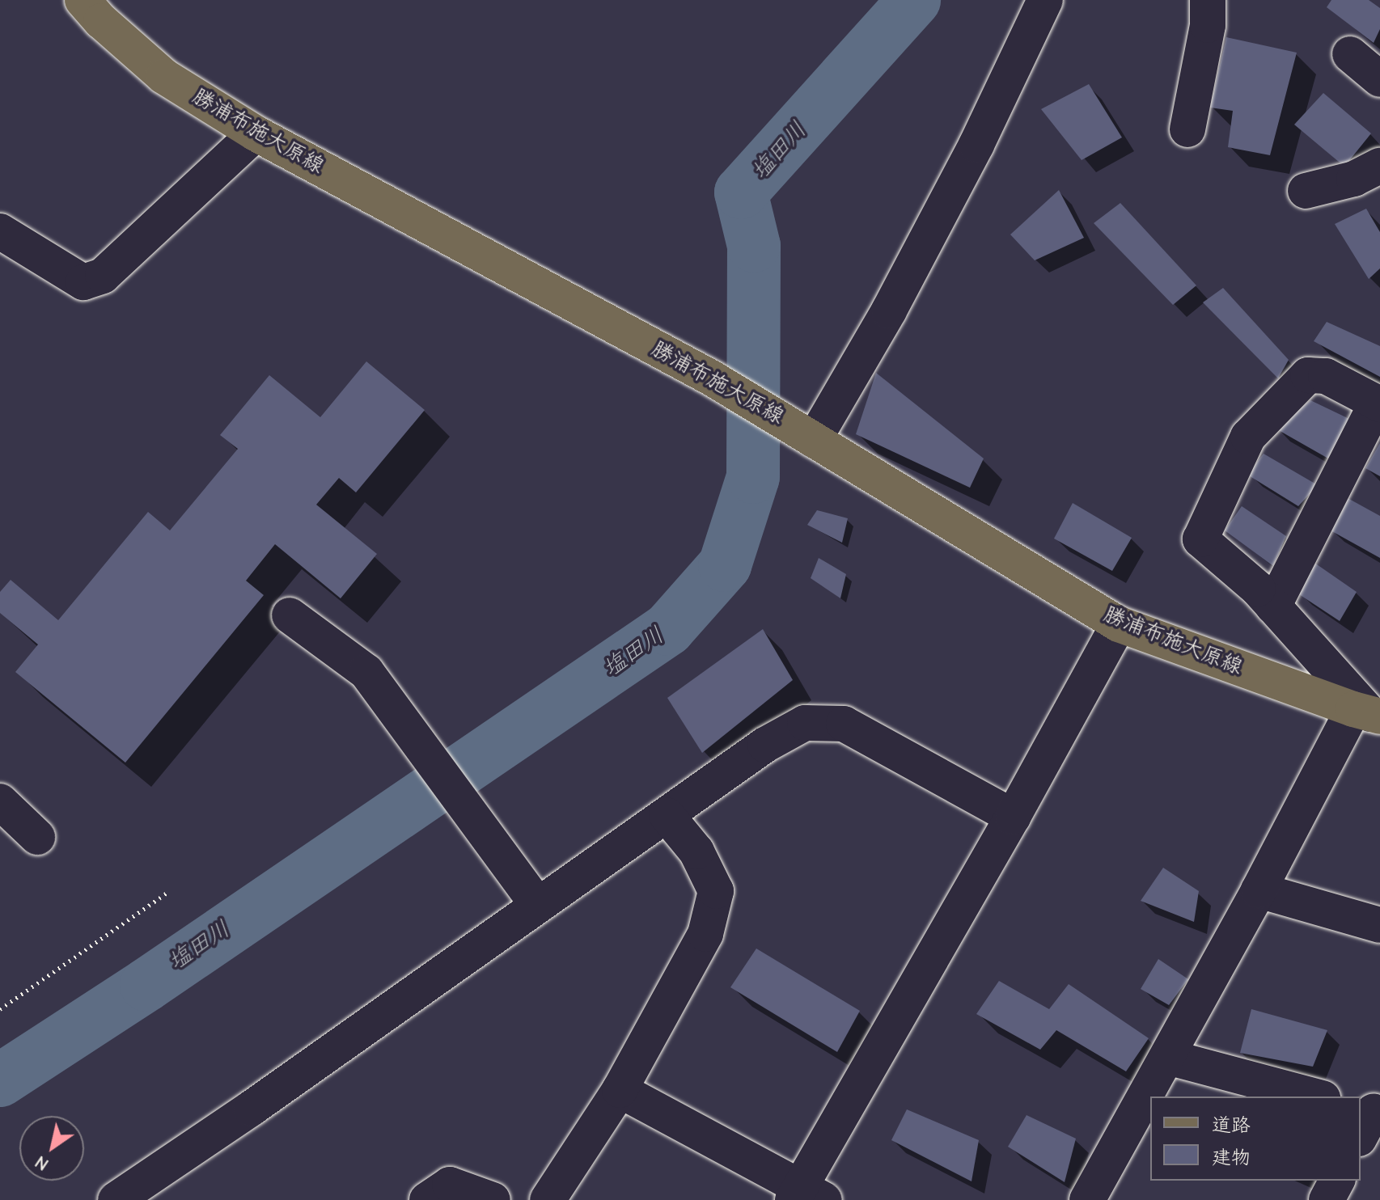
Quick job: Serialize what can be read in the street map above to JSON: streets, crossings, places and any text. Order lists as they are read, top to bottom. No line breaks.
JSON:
{"streets":{"main road":["勝浦布施大原線"]},"water":["塩田川"],"legend":["道路","建物"],"north":"bottom left"}
